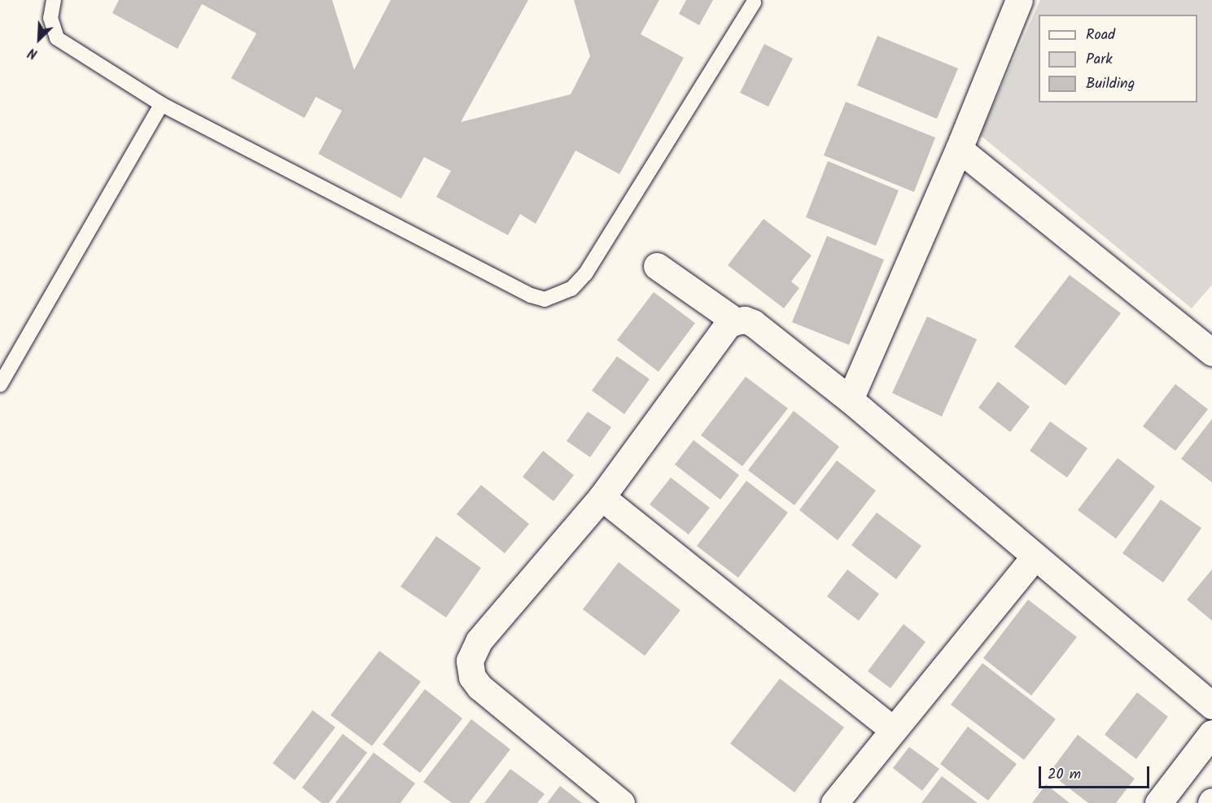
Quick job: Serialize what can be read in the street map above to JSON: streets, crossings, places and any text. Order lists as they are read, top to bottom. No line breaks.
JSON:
{"legend":["Road","Park","Building"],"scale_bar":"20 m","north":"bottom left"}
